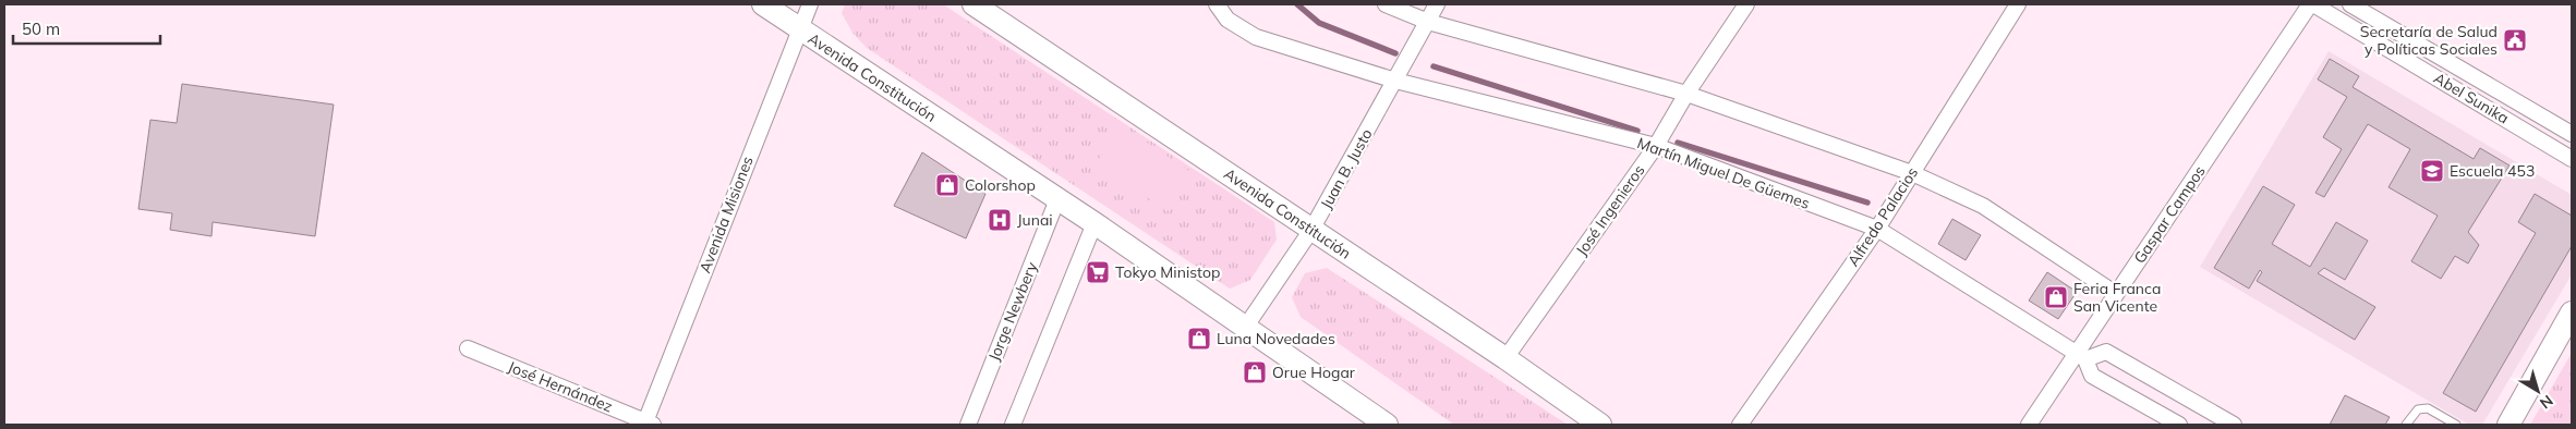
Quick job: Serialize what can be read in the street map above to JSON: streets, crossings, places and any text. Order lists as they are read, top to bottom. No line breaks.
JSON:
{"streets":{"main road":["Avenida Constitución"],"street":["Abel Sunika","Juan B. Justo","Martín Miguel De Güemes","José Ingenieros","Avenida Misiones","Gaspar Campos","Alfredo Palacios","Jorge Newbery","José Hernández"]},"crossings":[["Avenida Constitución","Juan B. Justo"],["Avenida Constitución","José Ingenieros"],["Avenida Constitución","Avenida Misiones"],["Avenida Constitución","Jorge Newbery"],["Abel Sunika","Gaspar Campos"],["Juan B. Justo","Martín Miguel De Güemes"],["Martín Miguel De Güemes","José Ingenieros"],["Martín Miguel De Güemes","Gaspar Campos"],["Martín Miguel De Güemes","Alfredo Palacios"],["Avenida Misiones","José Hernández"]],"places":{"public building":["Secretaría de Salud y Políticas Sociales"],"school or university":["Escuela 453"],"shop":["Colorshop","Feria Franca San Vicente","Luna Novedades","Orue Hogar"],"hospital":["Junai"],"supermarket":["Tokyo Ministop"]},"scale_bar":"50 m","north":"bottom right"}
